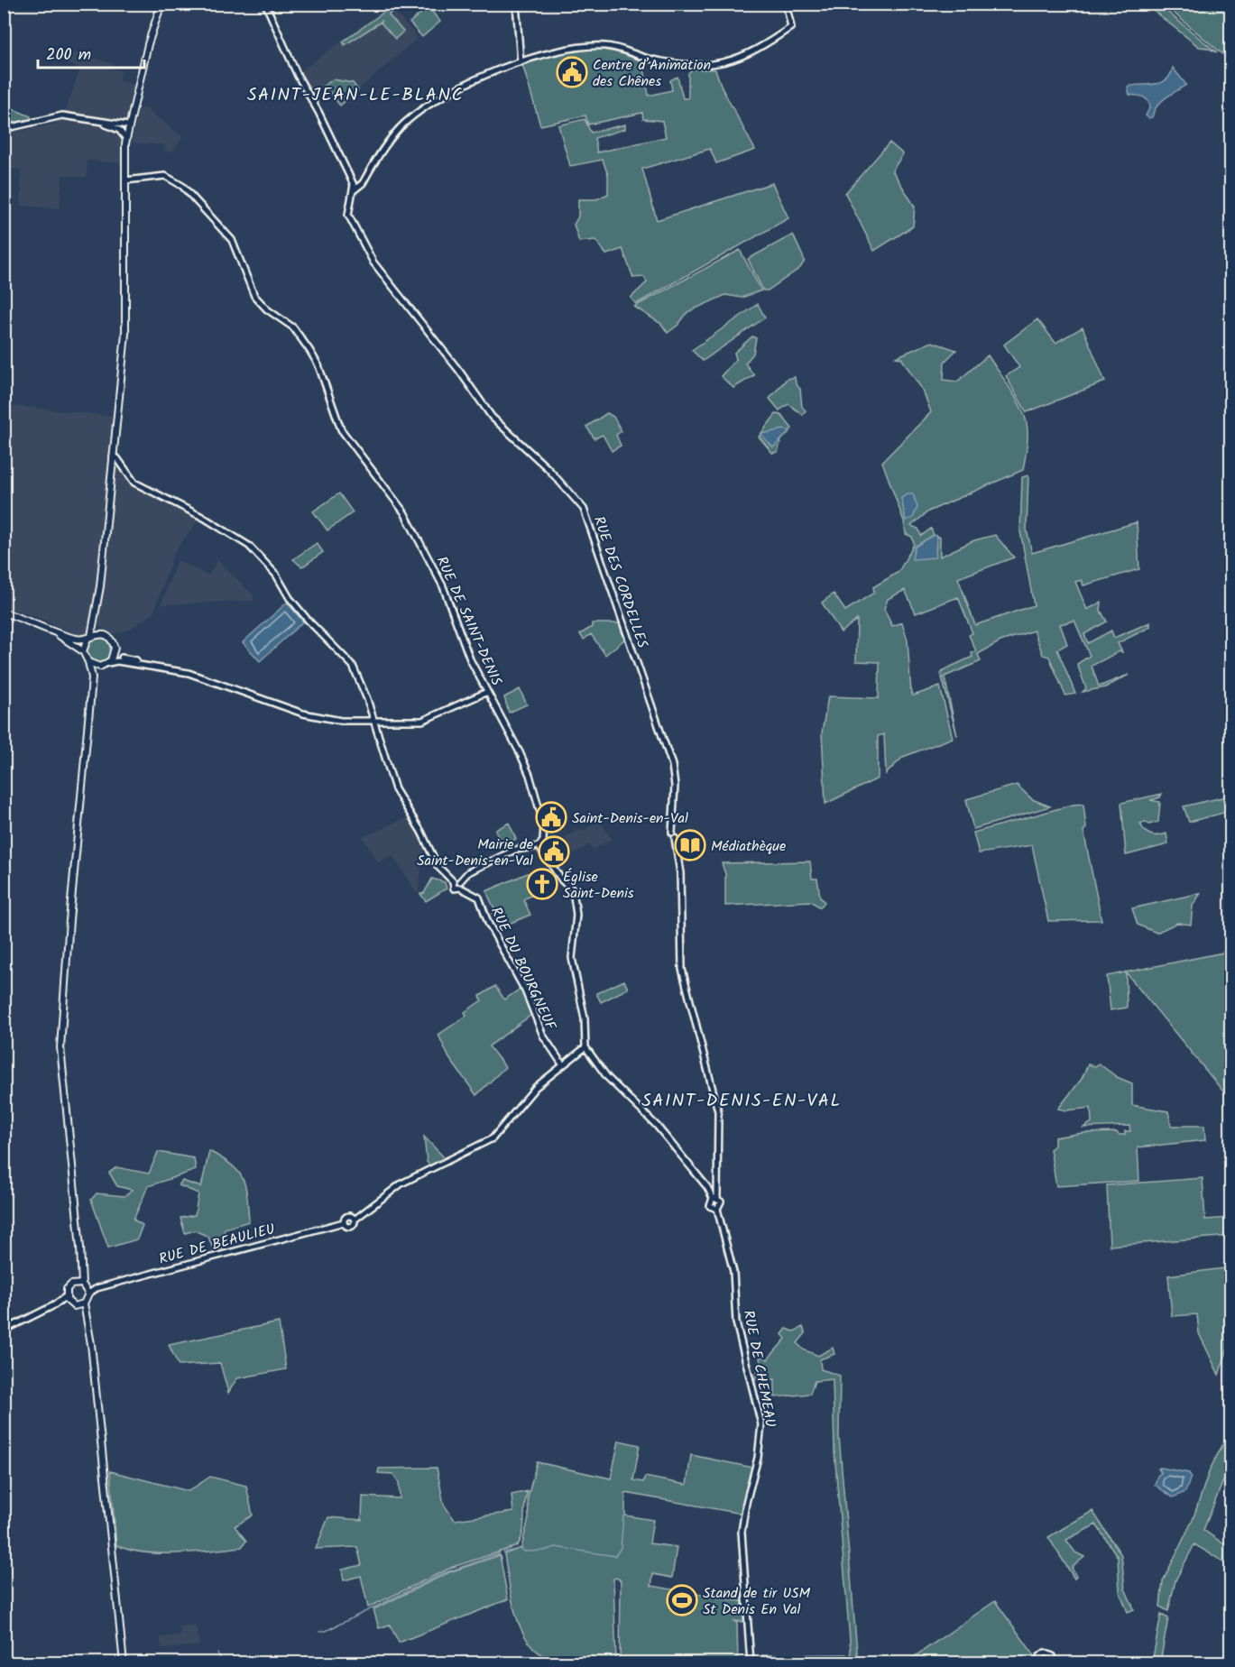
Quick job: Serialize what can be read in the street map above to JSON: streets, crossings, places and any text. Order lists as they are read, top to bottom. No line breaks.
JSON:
{"streets":{"street":["RUE DES CORDELLES","RUE DE SAINT-DENIS","RUE DU BOURGNEUF","RUE DE BEAULIEU","RUE DE CHEMEAU"]},"crossings":[["RUE DES CORDELLES","RUE DE CHEMEAU"],["RUE DU BOURGNEUF","RUE DE BEAULIEU"]],"districts":["SAINT-JEAN-LE-BLANC","SAINT-DENIS-EN-VAL"],"places":{"public building":["Centre d’Animation des Chênes","Saint-Denis-en-Val","Mairie de Saint-Denis-en-Val"],"library":["Médiathèque"],"church":["Église Saint-Denis"],"sports":["Stand de tir USM St Denis En Val"]},"scale_bar":"200 m"}
